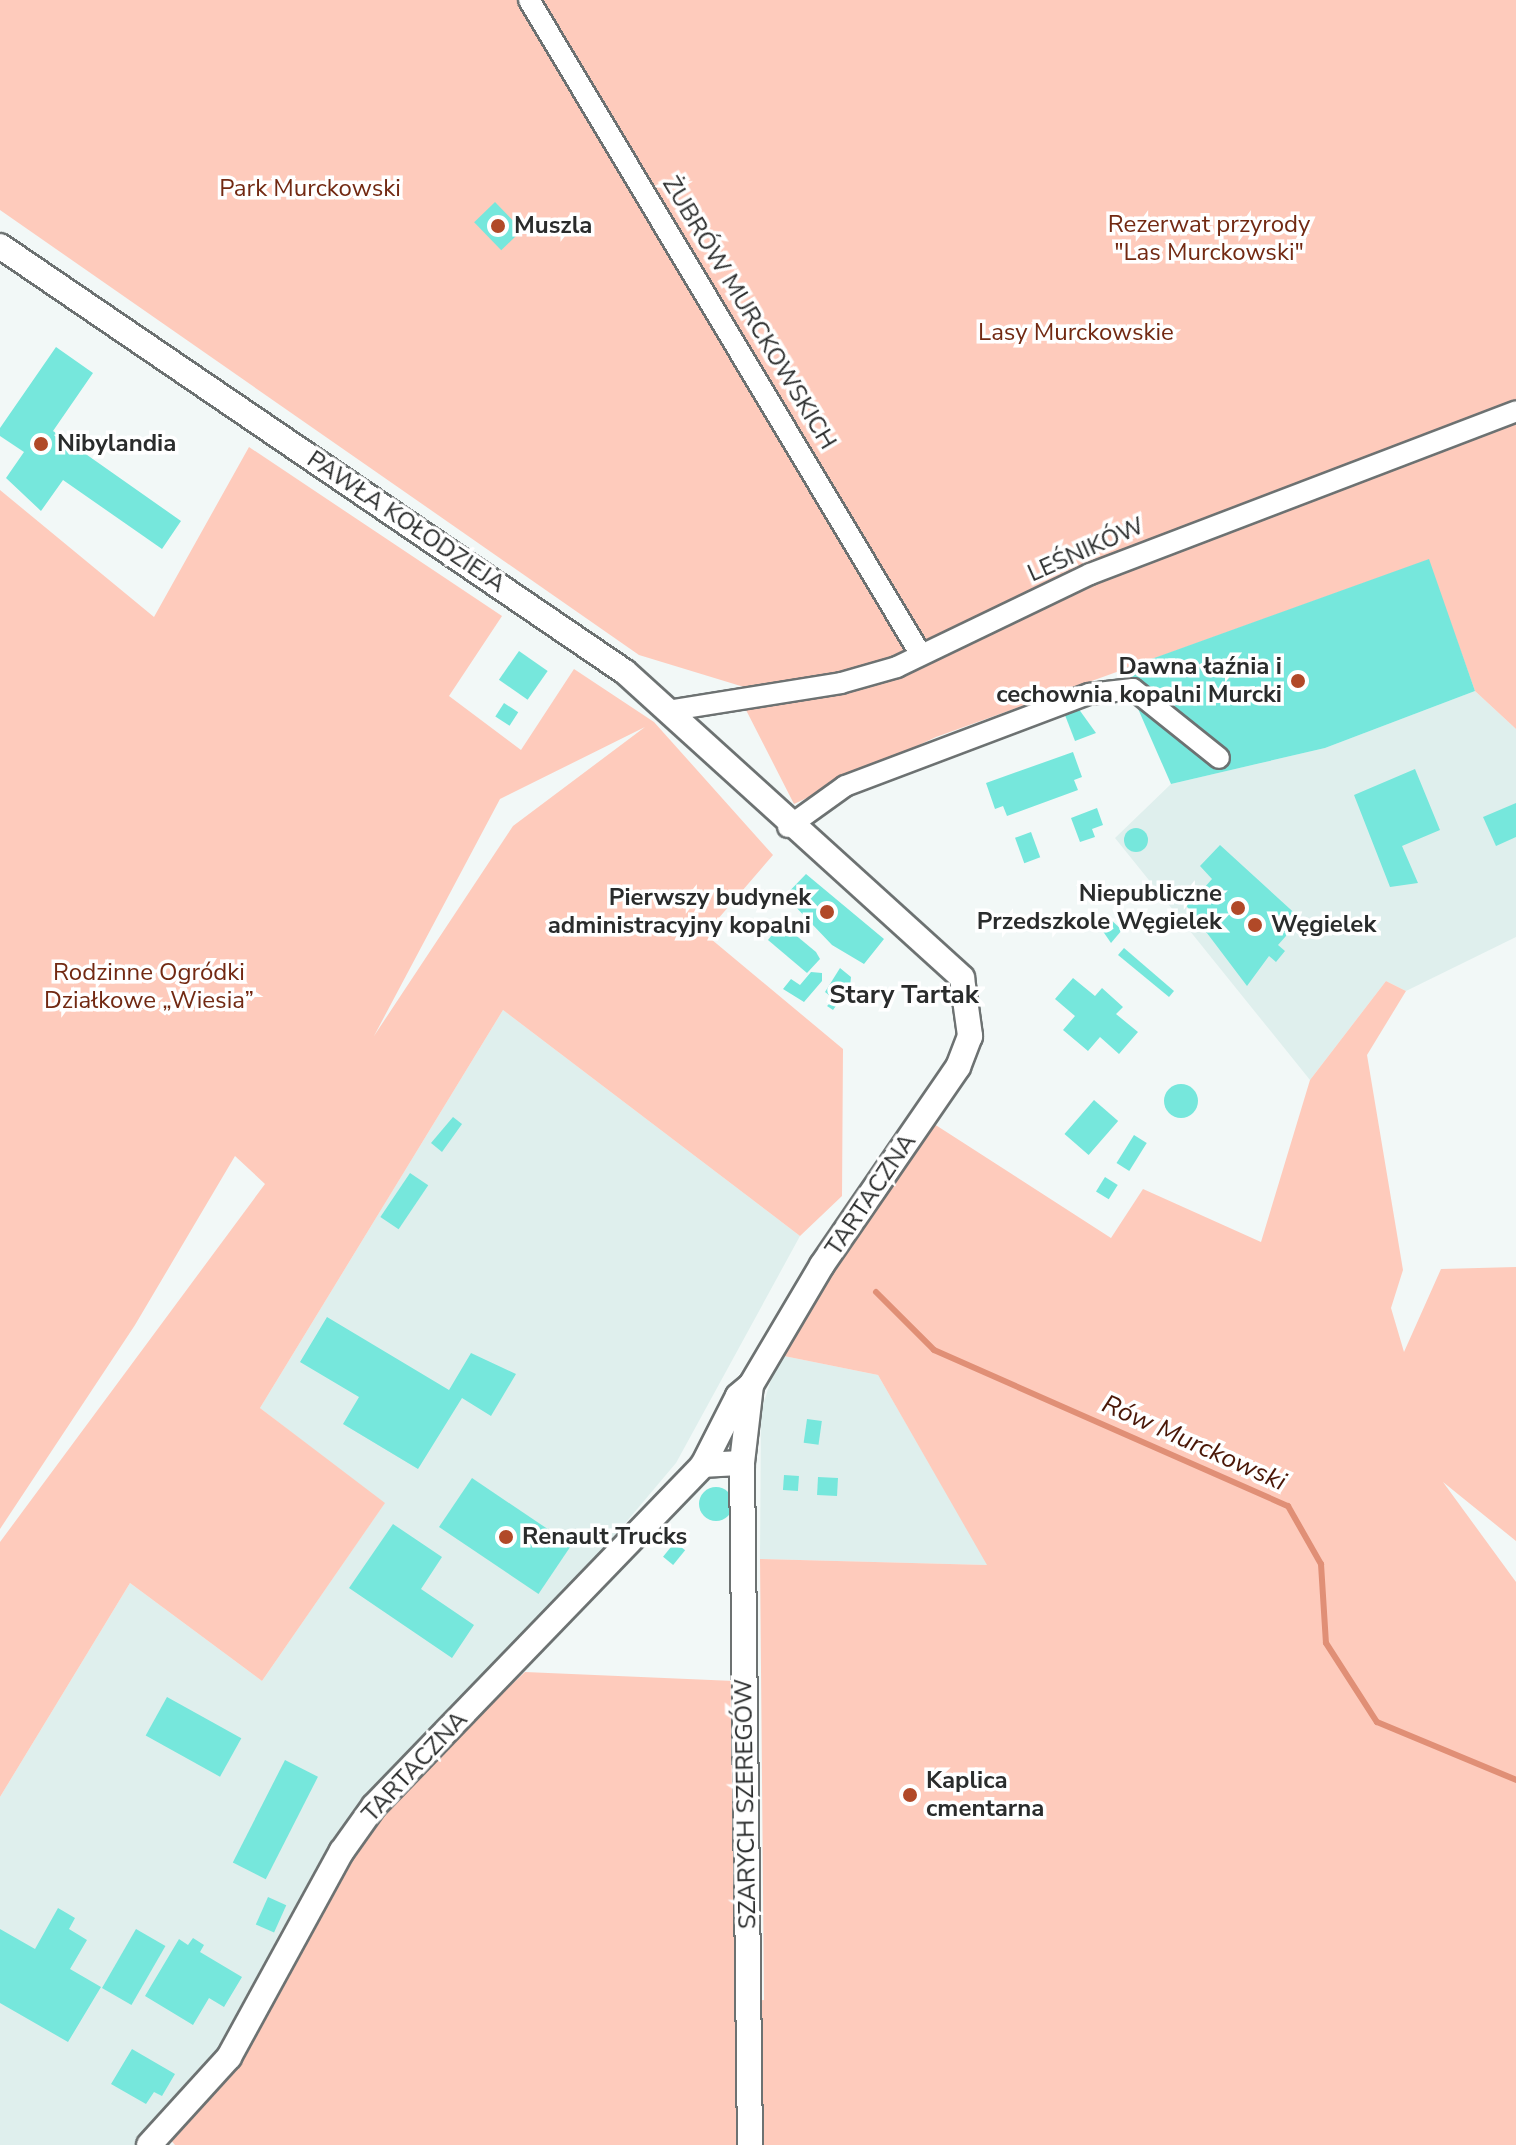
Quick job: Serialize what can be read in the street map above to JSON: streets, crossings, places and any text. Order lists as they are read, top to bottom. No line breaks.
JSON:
{"streets":{"street":["ŻUBRÓW MURCKOWSKICH","PAWŁA KOŁODZIEJA","LEŚNIKÓW","TARTACZNA","SZARYCH SZEREGÓW"]},"crossings":[["ŻUBRÓW MURCKOWSKICH","LEŚNIKÓW"],["PAWŁA KOŁODZIEJA","LEŚNIKÓW"],["PAWŁA KOŁODZIEJA","TARTACZNA"],["TARTACZNA","SZARYCH SZEREGÓW"]],"districts":["Stary Tartak"],"water":["Rów Murckowski"],"parks":["Park Murckowski","Rezerwat przyrody \"Las Murckowski\"","Lasy Murckowskie","Rodzinne Ogródki Działkowe „Wiesia”"],"places":["Muszla","Nibylandia","Dawna łaźnia i cechownia kopalni Murcki","Niepubliczne Przedszkole Węgielek","Pierwszy budynek administracyjny kopalni","Węgielek","Renault Trucks","Kaplica cmentarna"]}
